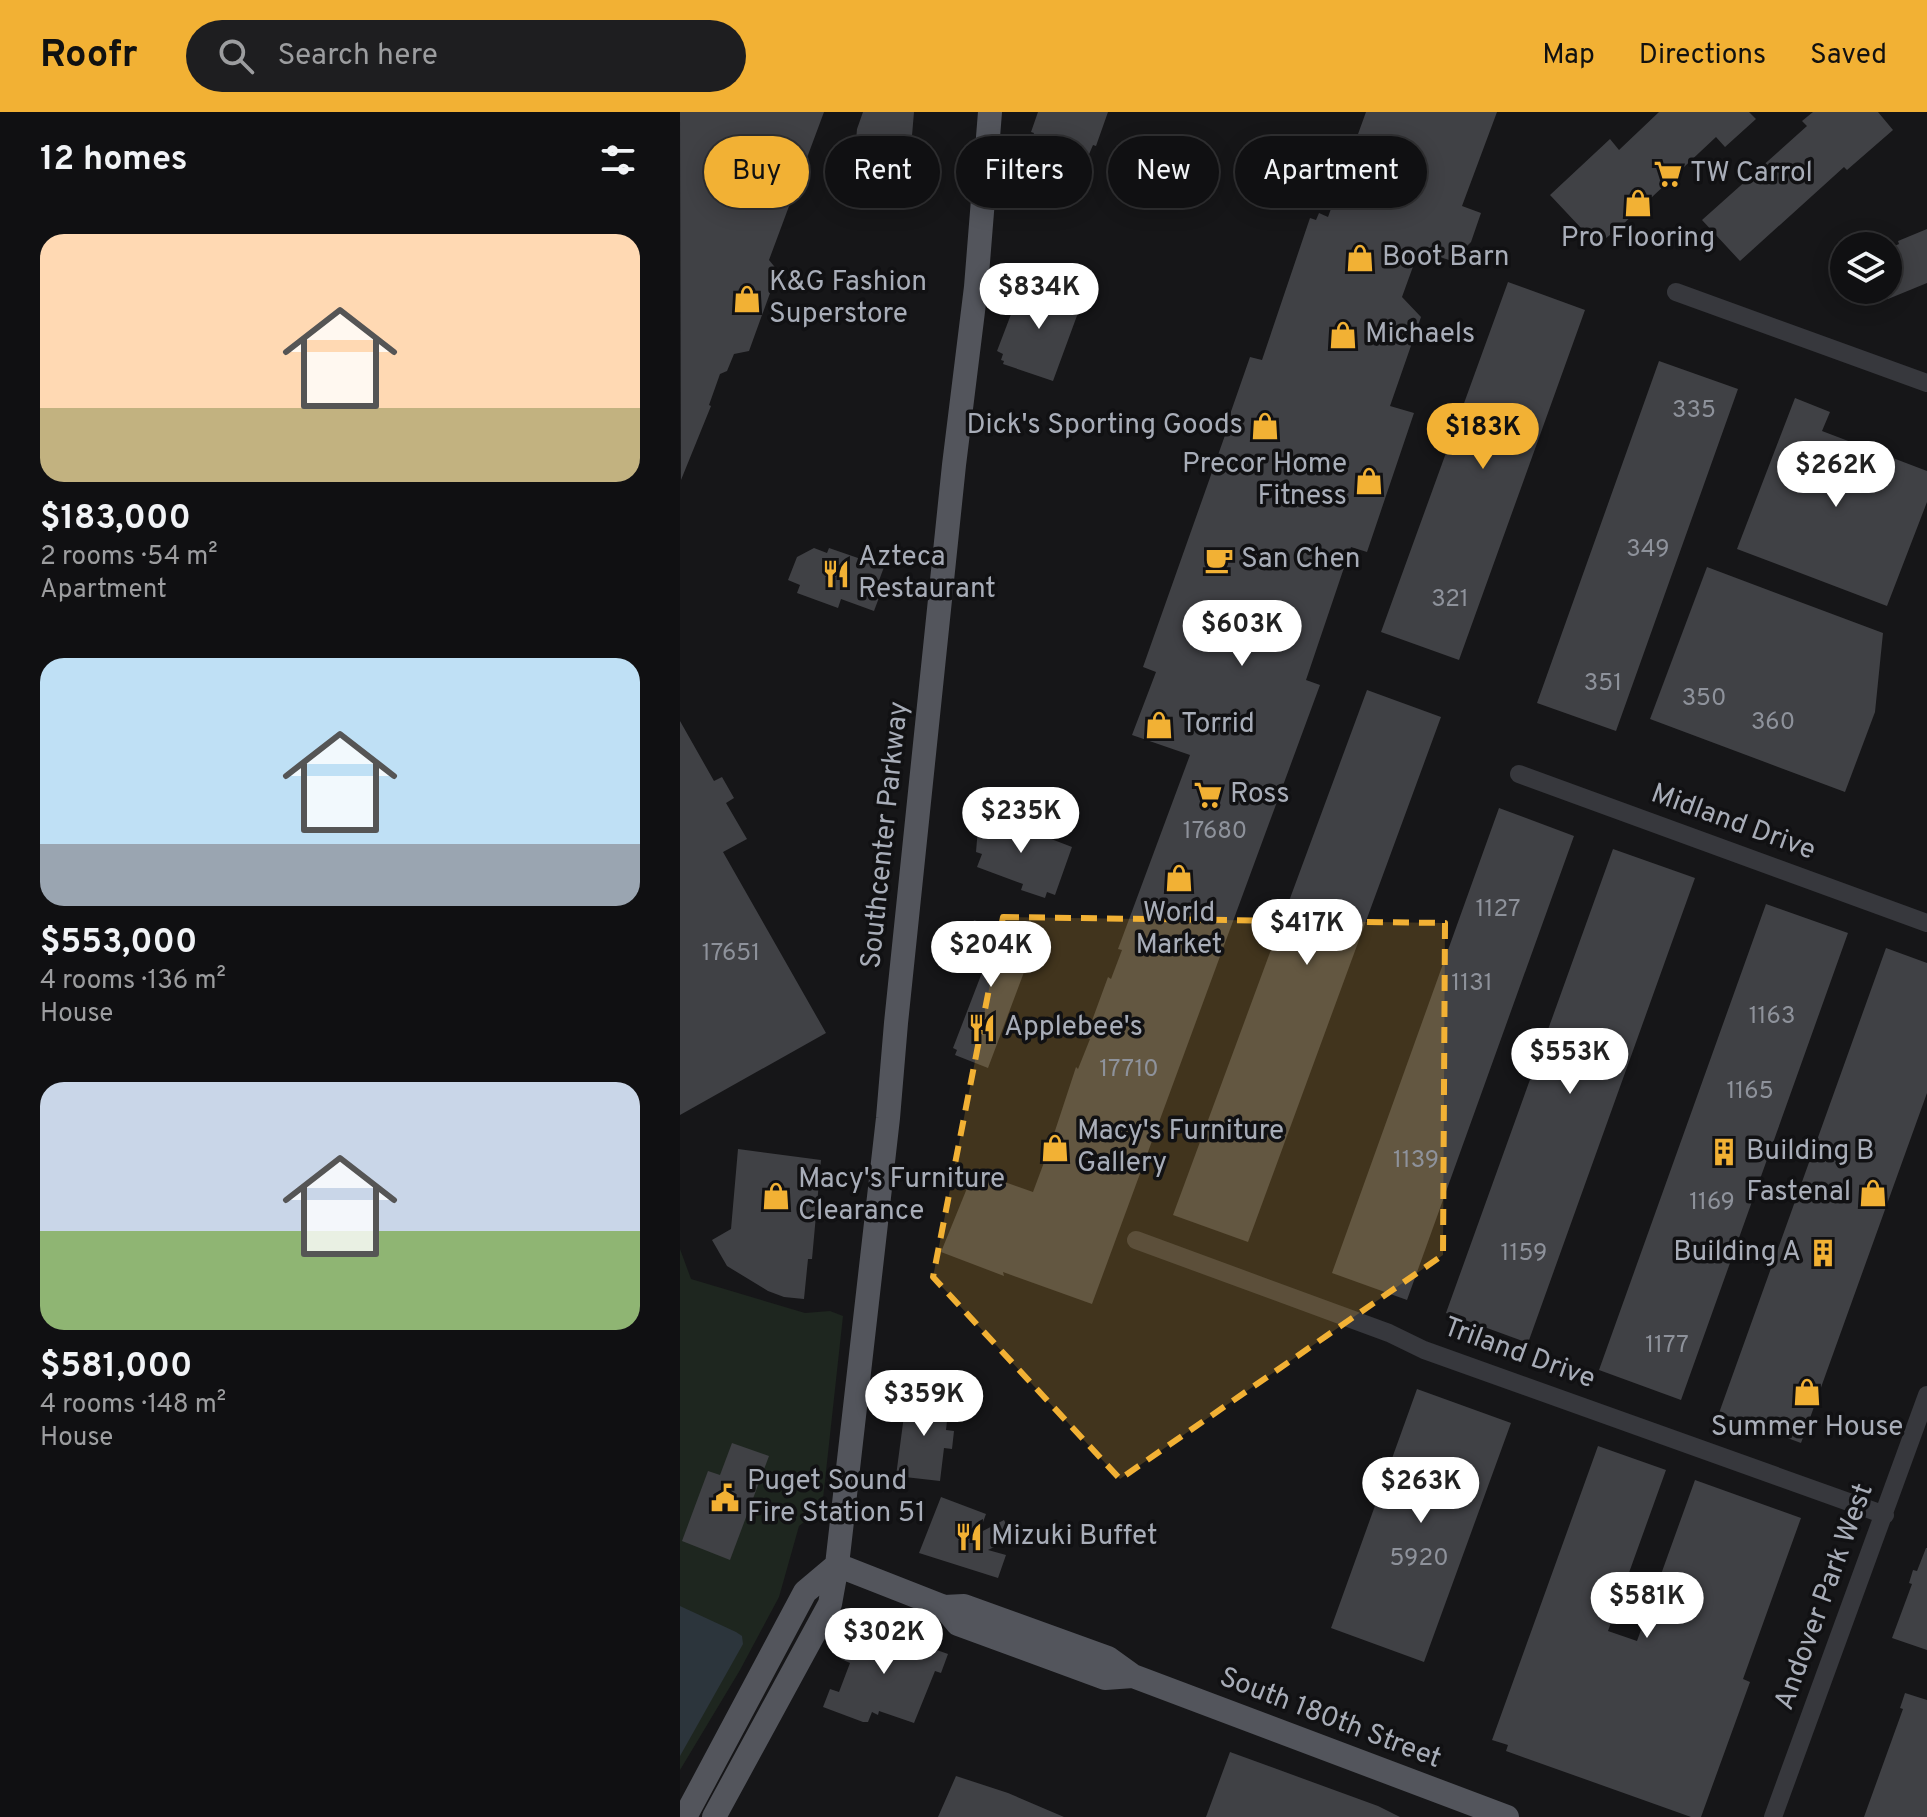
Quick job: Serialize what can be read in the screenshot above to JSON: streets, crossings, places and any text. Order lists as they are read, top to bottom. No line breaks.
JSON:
{"streets":{"main road":["Southcenter Parkway","South 180th Street"],"street":["Midland Drive","Triland Drive","Andover Park West"]},"crossings":[["Southcenter Parkway","South 180th Street"],["Triland Drive","Andover Park West"]],"places":{"supermarket":["TW Carrol","Ross"],"shop":["Pro Flooring","Boot Barn","K&G Fashion Superstore","Michaels","Dick's Sporting Goods","Precor Home Fitness","Torrid","World Market","Macy's Furniture Gallery","Fastenal","Macy's Furniture Clearance","Summer House"],"cafe":["San Chen"],"restaurant":["Azteca Restaurant","Applebee's","Mizuki Buffet"],"building":["Building B","Building A"],"public building":["Puget Sound Fire Station 51"]},"house_numbers":["335","349","321","351","350","360","17680","1127","17651","1131","1163","17710","1165","1139","1169","1159","1177","5920"],"page":{"header":"Roofr","search":"Search here","nav":["Map","Directions","Saved"],"heading":"12 homes","chip":["Buy","Rent","Filters","New","Apartment"],"list":[{"name":"$183,000","note":"2 rooms · 54 m² · Apartment"},{"name":"$553,000","note":"4 rooms · 136 m² · House"},{"name":"$581,000","note":"4 rooms · 148 m² · House"}],"price":["$834K","$183K","$262K","$603K","$235K","$417K","$204K","$553K","$359K","$263K","$581K","$302K"]}}
